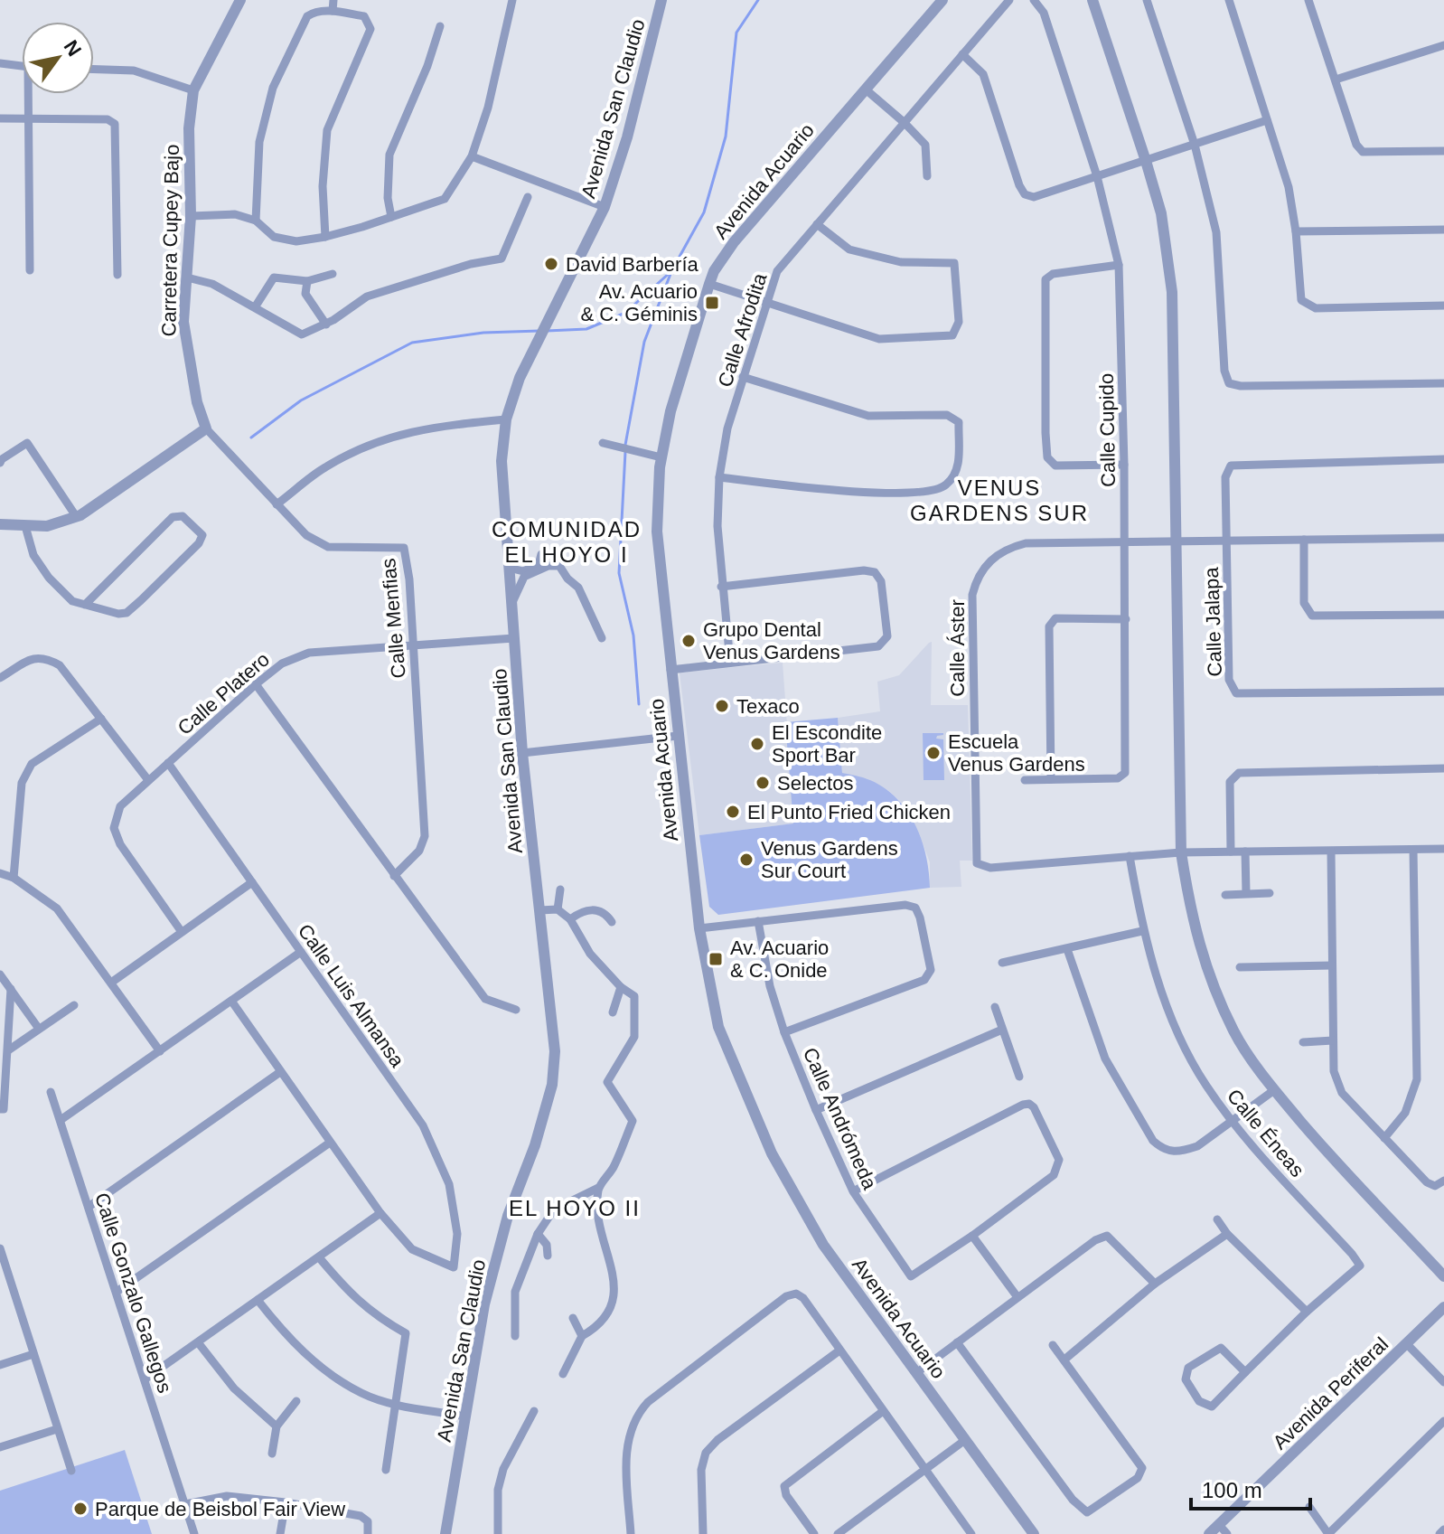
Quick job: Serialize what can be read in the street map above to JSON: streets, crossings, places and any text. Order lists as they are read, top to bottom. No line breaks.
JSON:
{"streets":{"street":["Avenida San Claudio","Avenida Acuario","Carretera Cupey Bajo","Calle Afrodita","Calle Cupido","Calle Menfias","Calle Jalapa","Calle Áster","Calle Platero","Calle Luis Almansa","Calle Andrómeda","Calle Éneas","Calle Gonzalo Gallegos","Avenida Periferal"]},"crossings":[["Avenida San Claudio","Calle Platero"],["Carretera Cupey Bajo","Calle Menfias"],["Calle Cupido","Calle Áster"],["Calle Menfias","Calle Platero"],["Calle Jalapa","Calle Áster"],["Calle Áster","Calle Éneas"],["Calle Platero","Calle Luis Almansa"]],"districts":["VENUS GARDENS SUR","COMUNIDAD EL HOYO I","EL HOYO II"],"places":{"other":["David Barbería","Grupo Dental Venus Gardens","Texaco","El Escondite Sport Bar","Escuela Venus Gardens","Selectos","El Punto Fried Chicken","Venus Gardens Sur Court","Parque de Beisbol Fair View"],"transit":["Av. Acuario & C. Géminis","Av. Acuario & C. Onide"]},"scale_bar":"100 m","north":"top right"}
